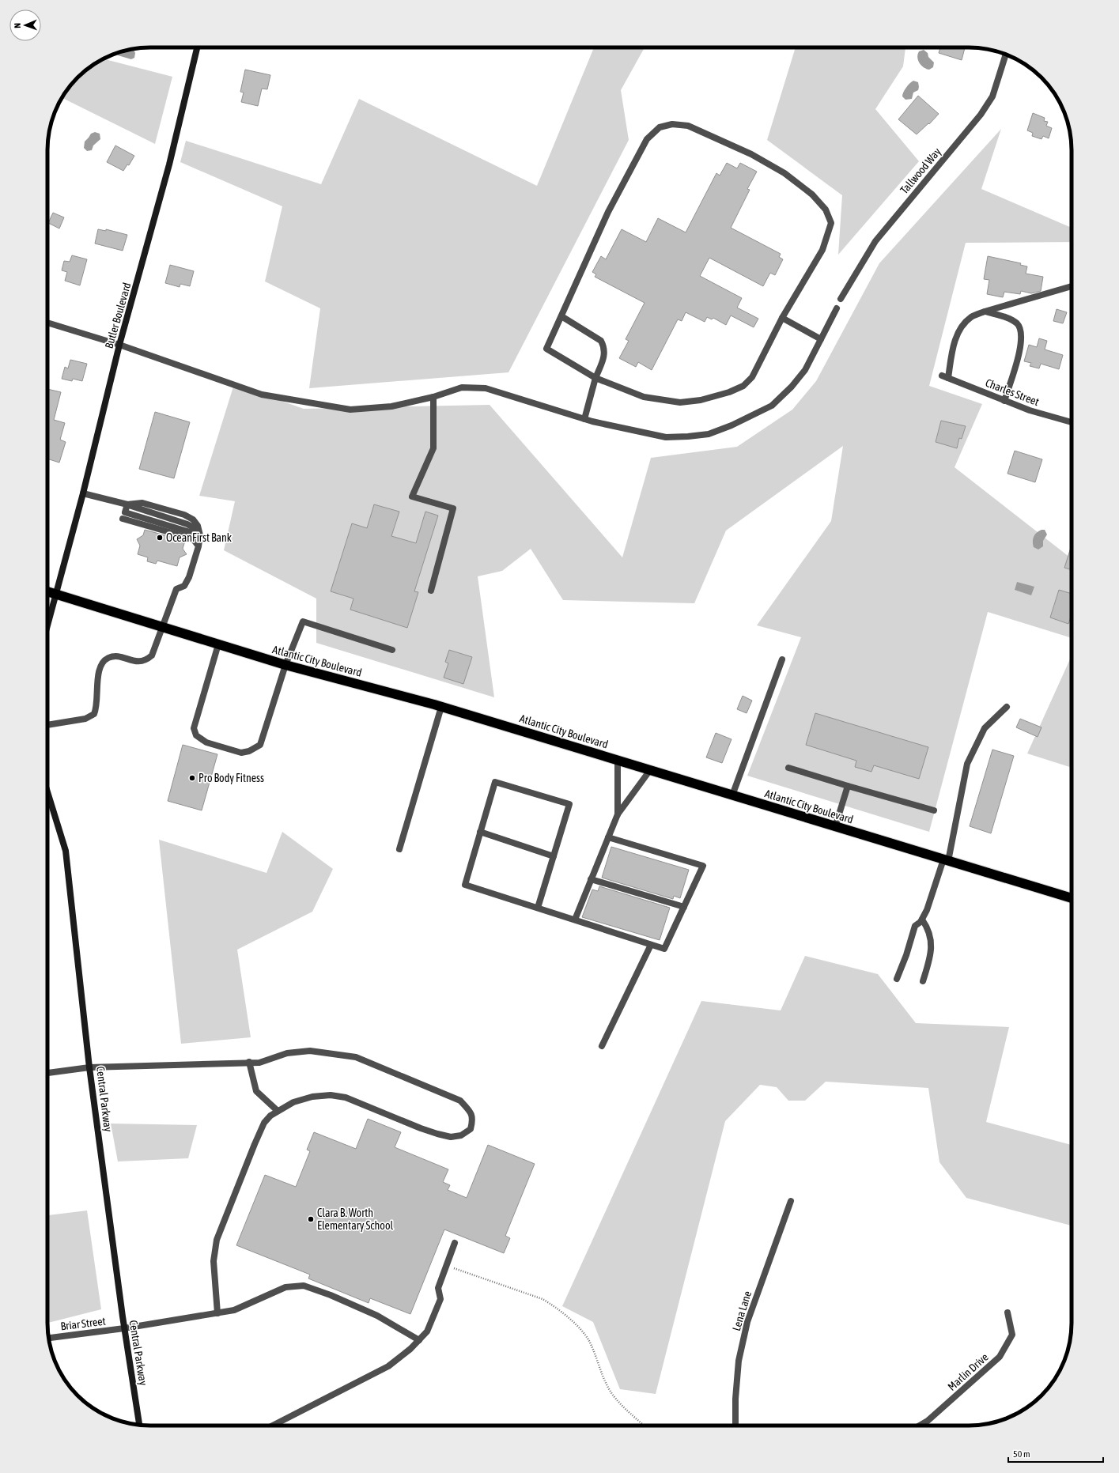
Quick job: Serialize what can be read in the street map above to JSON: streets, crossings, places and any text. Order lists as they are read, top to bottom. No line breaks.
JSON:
{"streets":{"highway":["Atlantic City Boulevard"],"main road":["Butler Boulevard","Central Parkway"],"street":["Tallwood Way","Charles Street","Lena Lane","Briar Street","Marlin Drive"]},"crossings":[["Butler Boulevard","Atlantic City Boulevard"],["Central Parkway","Briar Street"]],"places":["OceanFirst Bank","Pro Body Fitness","Clara B. Worth Elementary School"],"scale_bar":"50 m","north":"left"}
